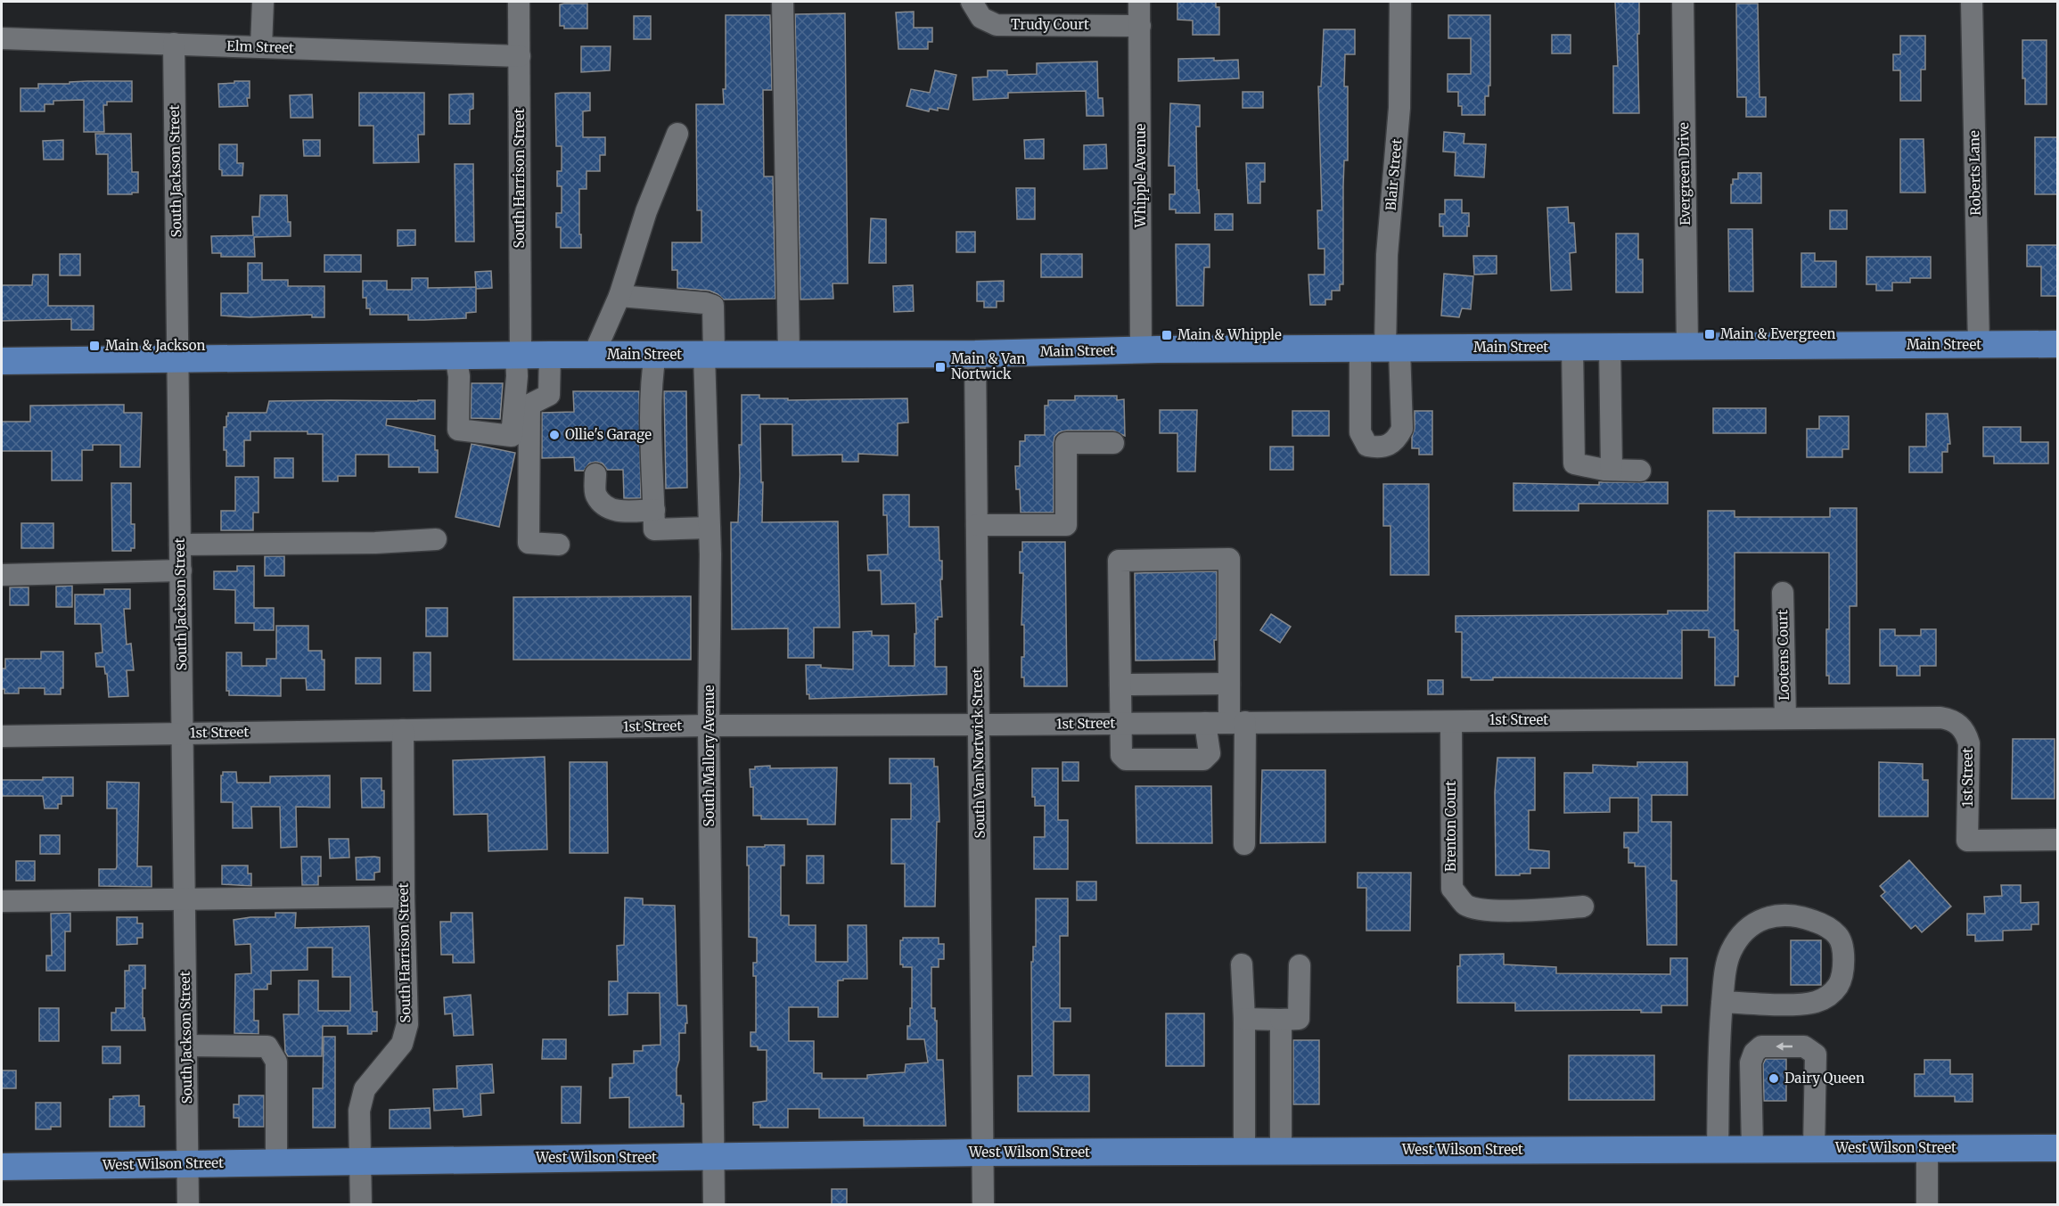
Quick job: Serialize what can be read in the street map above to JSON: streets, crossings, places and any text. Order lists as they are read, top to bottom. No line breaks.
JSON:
{"streets":{"main road":["Main Street","West Wilson Street"],"street":["Trudy Court","Elm Street","South Jackson Street","Roberts Lane","Evergreen Drive","Blair Street","Whipple Avenue","South Harrison Street","Lootens Court","1st Street","South Van Nortwick Street","South Mallory Avenue","Brenton Court"]},"crossings":[["Trudy Court","Whipple Avenue"],["Elm Street","South Jackson Street"],["Elm Street","South Harrison Street"],["South Jackson Street","Main Street"],["South Jackson Street","1st Street"],["South Jackson Street","West Wilson Street"],["Roberts Lane","Main Street"],["Evergreen Drive","Main Street"],["Blair Street","Main Street"],["Whipple Avenue","Main Street"],["South Harrison Street","Main Street"],["South Harrison Street","1st Street"],["South Harrison Street","West Wilson Street"],["Main Street","South Van Nortwick Street"],["Main Street","South Mallory Avenue"],["Lootens Court","1st Street"],["1st Street","South Van Nortwick Street"],["1st Street","South Mallory Avenue"],["1st Street","Brenton Court"],["South Van Nortwick Street","West Wilson Street"],["South Mallory Avenue","West Wilson Street"]],"places":{"transit":["Main & Evergreen","Main & Whipple","Main & Jackson","Main & Van Nortwick"],"other":["Ollie's Garage","Dairy Queen"]}}
